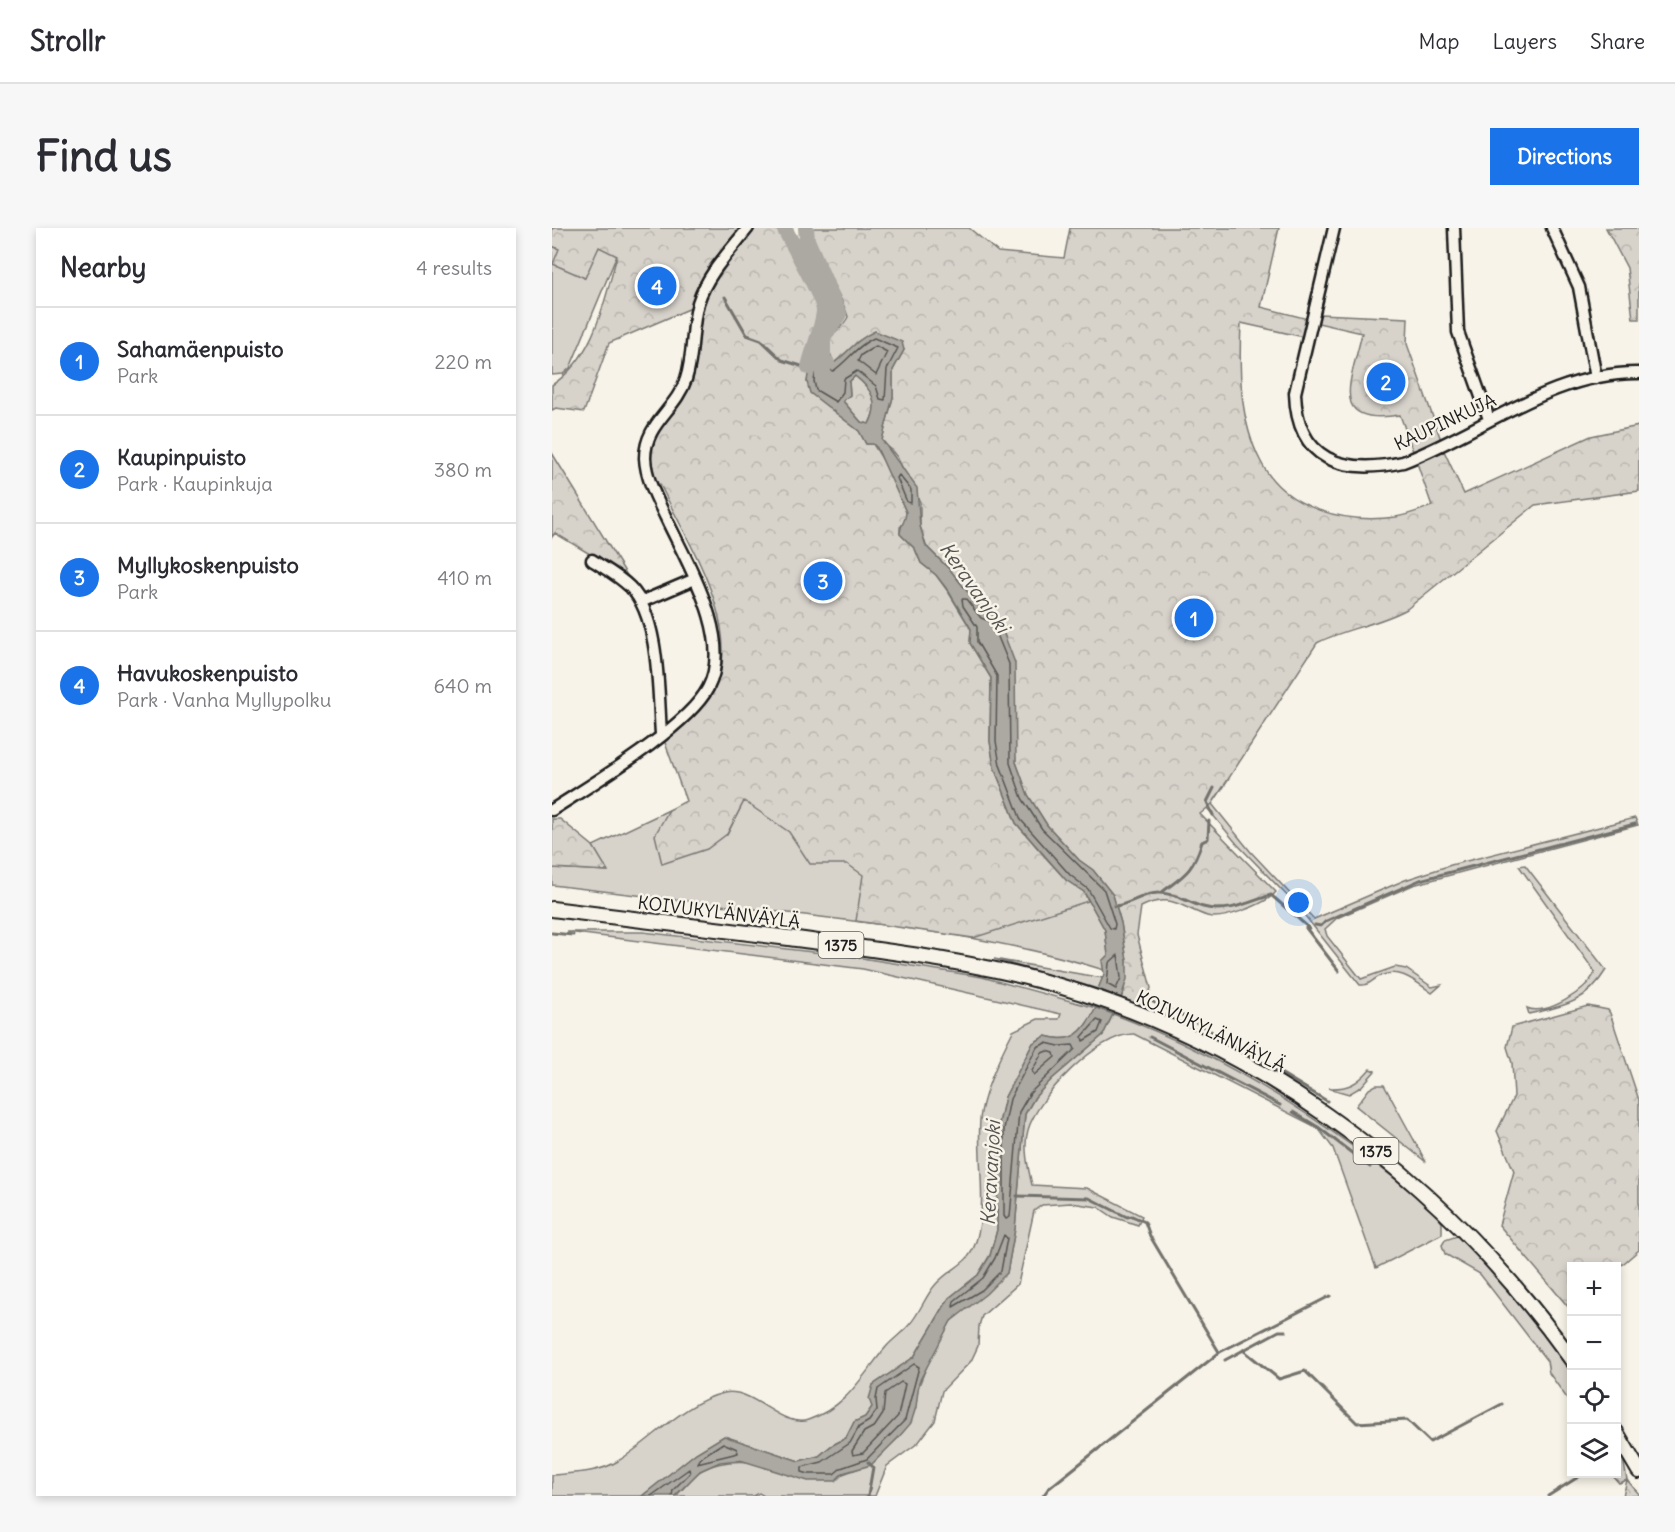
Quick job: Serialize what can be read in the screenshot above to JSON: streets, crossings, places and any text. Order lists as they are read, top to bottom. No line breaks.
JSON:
{"streets":{"main road":["KOIVUKYLÄNVÄYLÄ","1375"],"street":["KAUPINKUJA"]},"water":["Keravanjoki"],"page":{"header":"Strollr","nav":["Map","Layers","Share"],"buttons":"Directions","title":"Find us","heading":["Nearby","4 results"],"pins":["4","2","3","1"],"list":[{"mark":"1","name":"Sahamäenpuisto","note":"Park","value":"220 m"},{"mark":"2","name":"Kaupinpuisto","note":"Park · Kaupinkuja","value":"380 m"},{"mark":"3","name":"Myllykoskenpuisto","note":"Park","value":"410 m"},{"mark":"4","name":"Havukoskenpuisto","note":"Park · Vanha Myllypolku","value":"640 m"}],"map_buttons":["+","−"]}}
